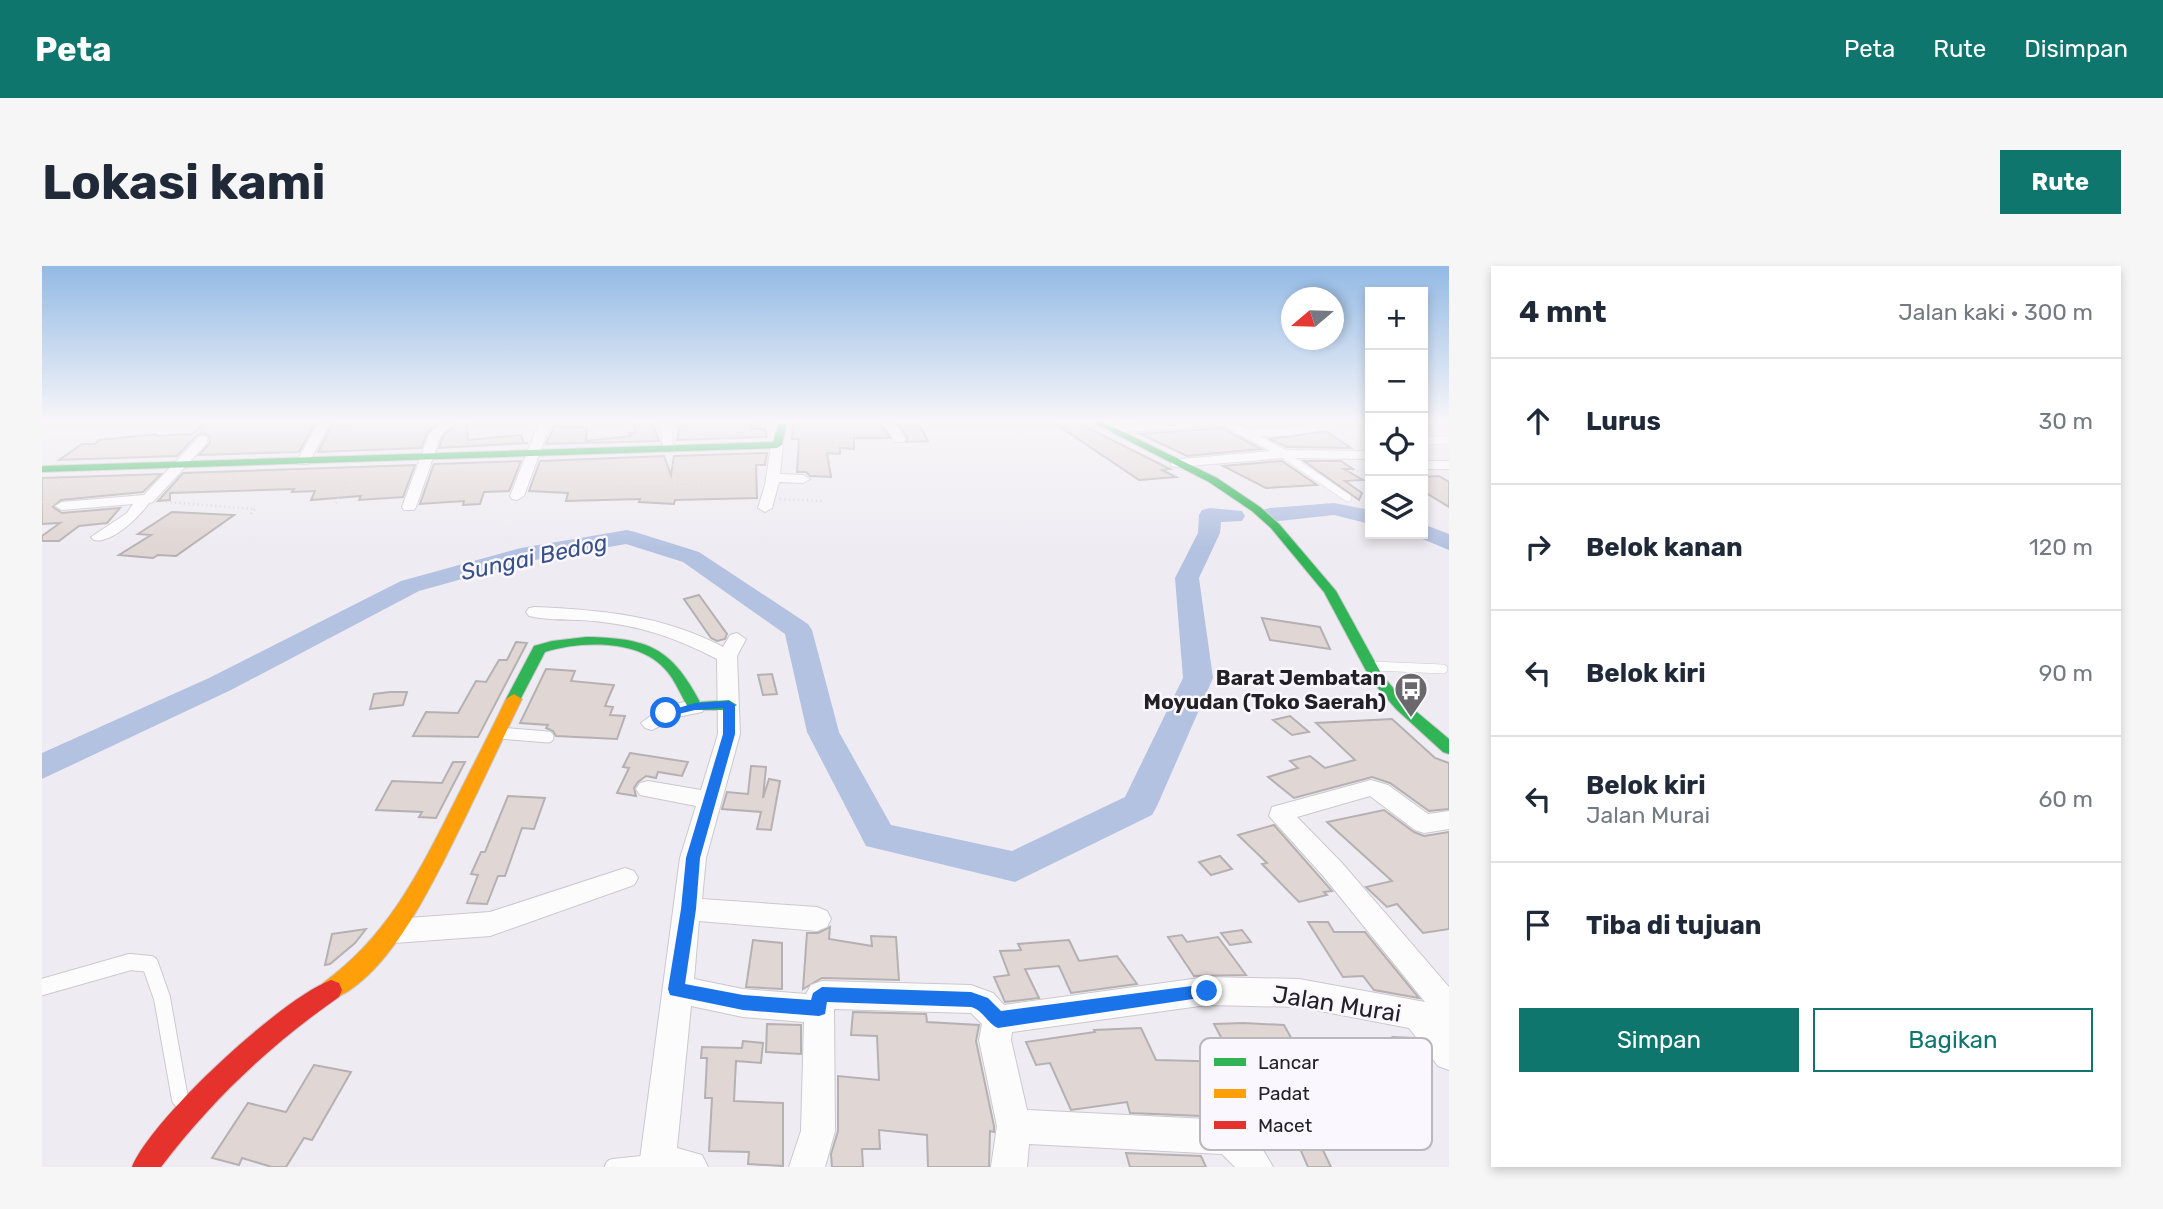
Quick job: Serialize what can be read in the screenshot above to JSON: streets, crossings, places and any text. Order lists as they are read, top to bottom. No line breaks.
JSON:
{"streets":{"street":["Jalan Murai"]},"water":["Sungai Bedog"],"places":{"bus stop":["Barat Jembatan Moyudan (Toko Saerah)"]},"legend":["Lancar","Padat","Macet"],"north":"left","page":{"header":"Peta","nav":["Peta","Rute","Disimpan"],"buttons":["Rute",["Simpan","Bagikan"]],"title":"Lokasi kami","heading":["4 mnt","Jalan kaki · 300 m"],"map_buttons":["+","−"],"list":[["Lurus","30 m"],["Belok kanan","120 m"],["Belok kiri","90 m"],["Belok kiri","Jalan Murai","60 m"],"Tiba di tujuan"]}}
